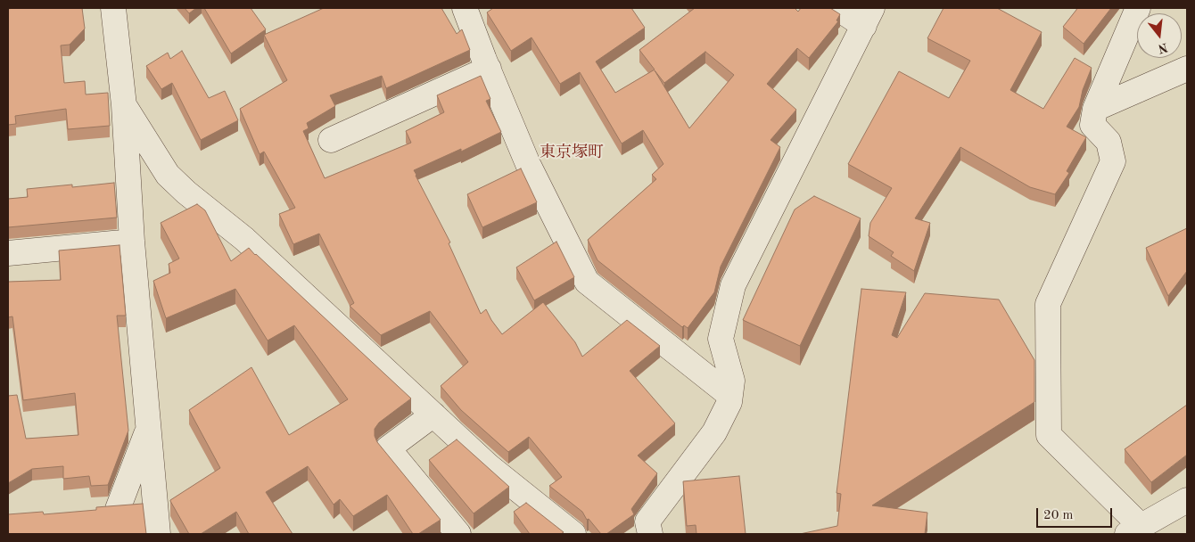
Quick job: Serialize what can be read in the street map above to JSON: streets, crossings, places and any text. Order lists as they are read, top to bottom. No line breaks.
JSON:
{"districts":["東京塚町"],"scale_bar":"20 m","north":"bottom"}
